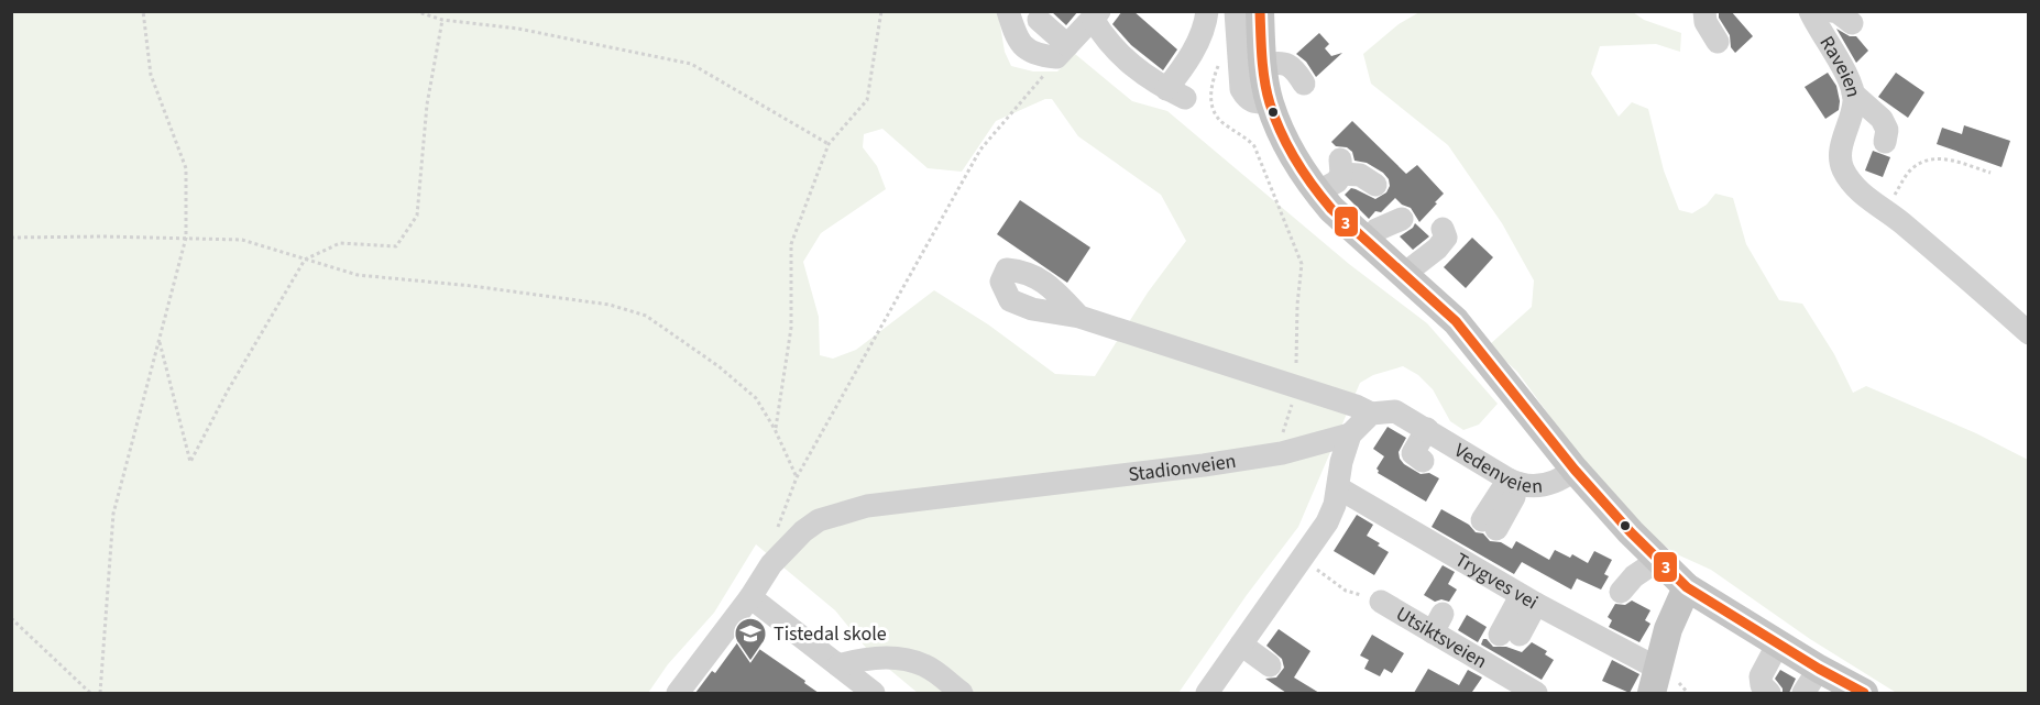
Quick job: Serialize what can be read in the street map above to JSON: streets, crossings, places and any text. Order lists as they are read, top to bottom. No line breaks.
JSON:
{"streets":{"main road":["Vedenveien"],"street":["Raveien","Stadionveien","Trygves vei","Utsiktsveien"]},"places":{"school or university":["Tistedal skole"]},"lines":["transit line 3"]}
